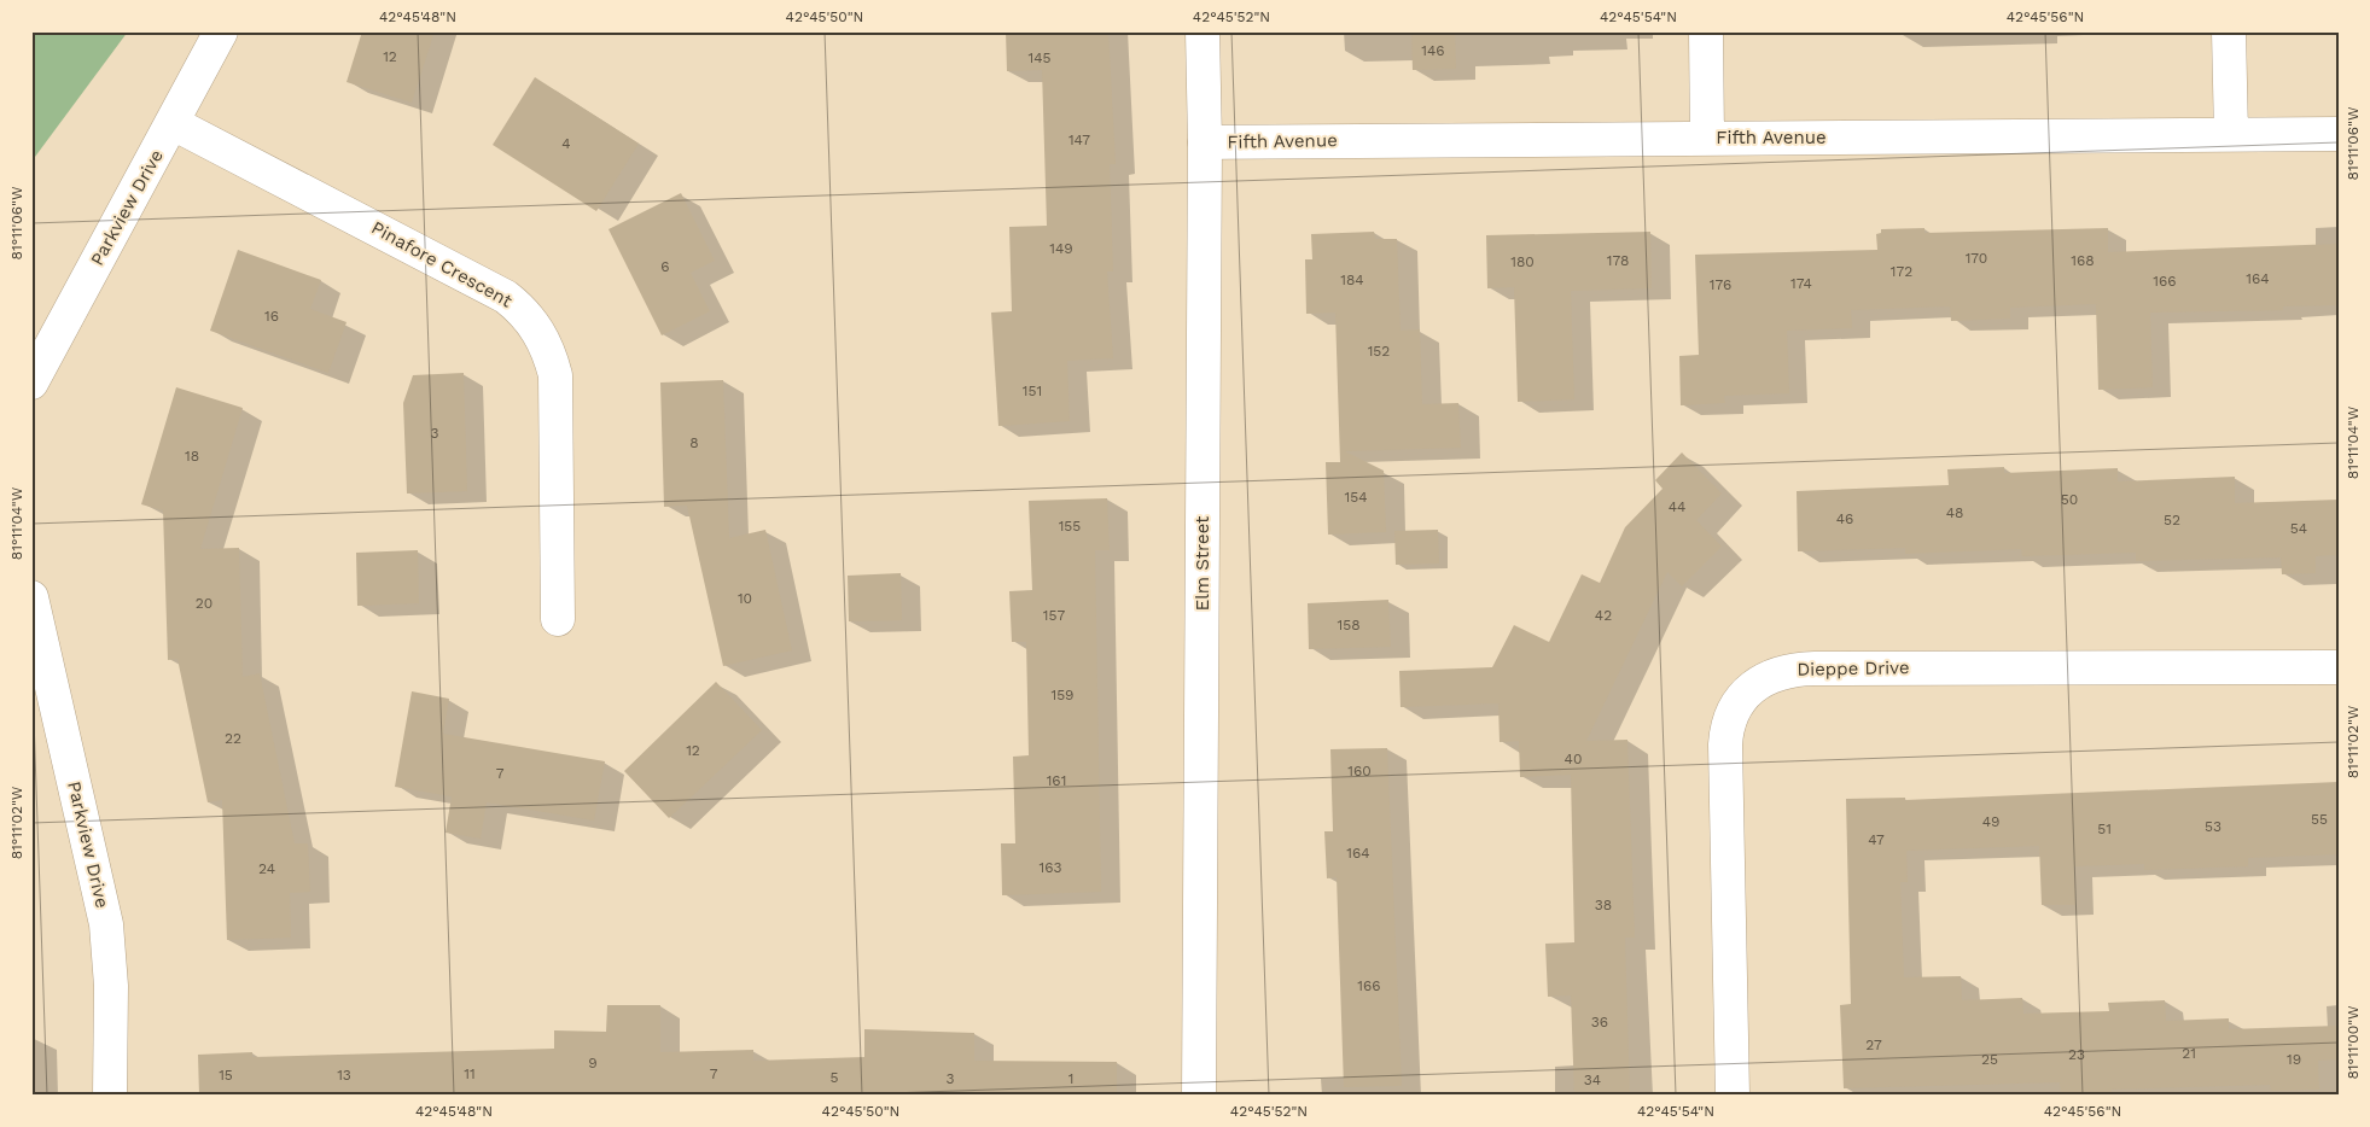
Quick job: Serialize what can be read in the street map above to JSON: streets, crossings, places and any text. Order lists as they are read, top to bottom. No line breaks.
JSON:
{"streets":{"street":["Fifth Avenue","Parkview Drive","Pinafore Crescent","Elm Street","Dieppe Drive"]},"crossings":[["Fifth Avenue","Elm Street"],["Parkview Drive","Pinafore Crescent"]],"house_numbers":["146","12","145","147","4","149","170","178","168","180","6","172","164","184","166","174","176","16","152","151","3","8","18","154","50","44","48","46","52","155","54","10","20","157","42","158","159","22","12","40","160","7","161","55","49","53","51","47","164","163","24","38","166","36","27","21","23","25","19","9","11","7","15","13","5","3","1","34"],"coordinates":["42°45'48\"N","42°45'50\"N","42°45'52\"N","42°45'54\"N","42°45'56\"N","81°11'06\"W","81°11'04\"W","81°11'02\"W","81°11'00\"W"]}
